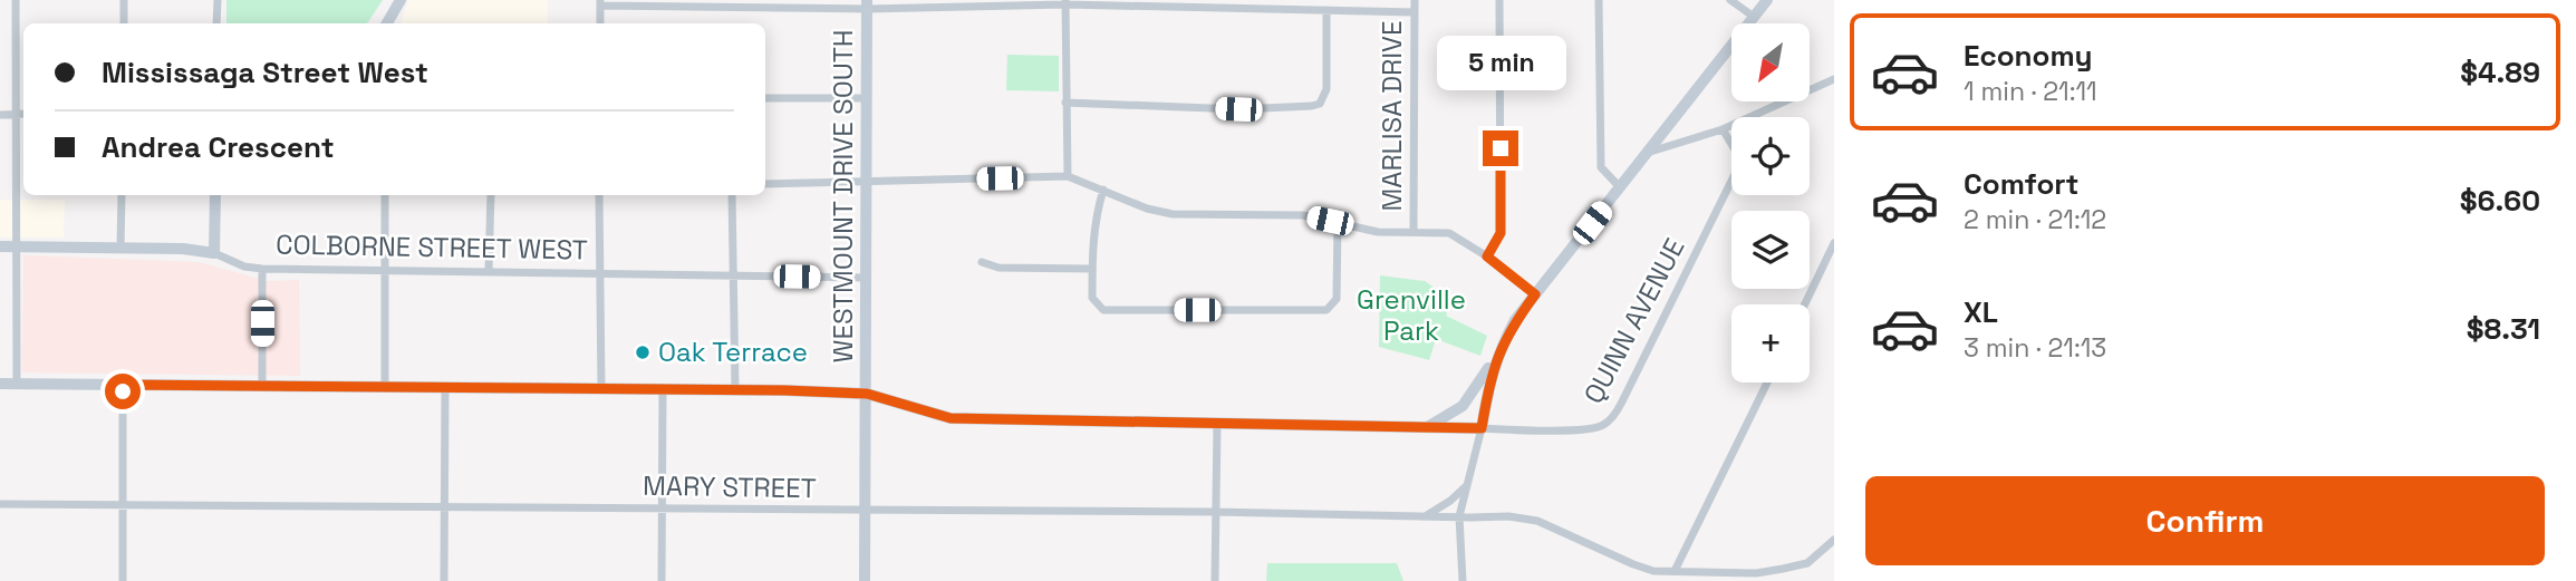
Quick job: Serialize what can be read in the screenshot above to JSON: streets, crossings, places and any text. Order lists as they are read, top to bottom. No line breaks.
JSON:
{"streets":{"street":["MARLISA DRIVE","WESTMOUNT DRIVE SOUTH","COLBORNE STREET WEST","QUINN AVENUE","MARY STREET"]},"crossings":[["WESTMOUNT DRIVE SOUTH","COLBORNE STREET WEST"],["WESTMOUNT DRIVE SOUTH","MARY STREET"]],"parks":["Grenville Park"],"places":["Oak Terrace"],"north":"bottom left","page":{"list":[{"name":"Economy","note":"1 min · 21:11","value":"$4.89"},{"name":"Comfort","note":"2 min · 21:12","value":"$6.60"},{"name":"XL","note":"3 min · 21:13","value":"$8.31"}],"map_buttons":"+","banner":["Mississaga Street West","Andrea Crescent"],"bubble":"5 min","buttons":"Confirm"}}
